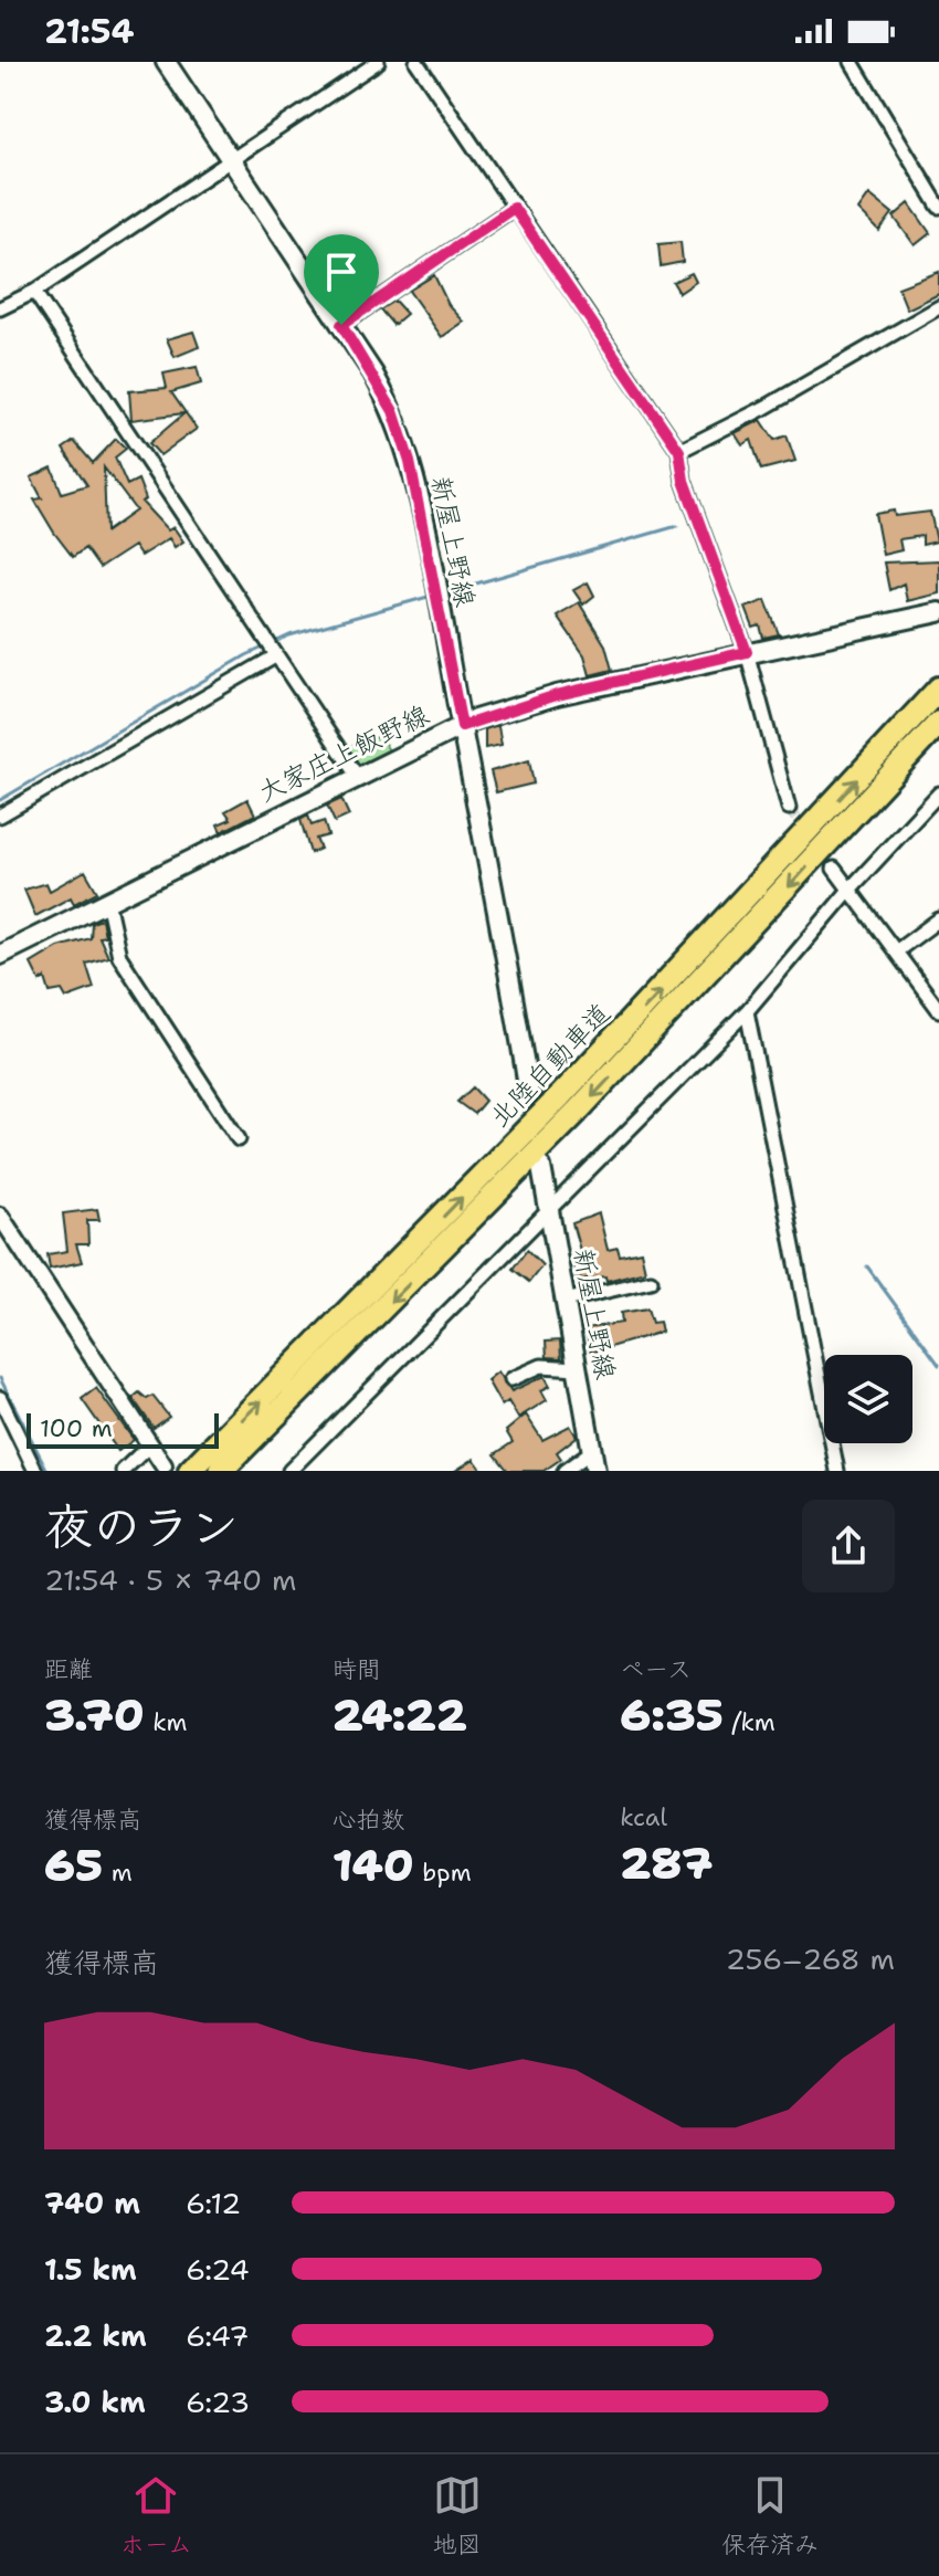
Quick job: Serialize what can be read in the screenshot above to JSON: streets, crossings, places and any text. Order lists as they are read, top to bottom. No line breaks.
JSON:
{"streets":{"highway":["北陸自動車道"],"main road":["新屋上野線","大家庄上飯野線"]},"crossings":[["新屋上野線","大家庄上飯野線"]],"scale_bar":"100 m","page":{"status":"21:54","scale":"100 m","heading":["夜のラン","21:54 · 5 × 740 m"],"stats":[["距離","3.70 km"],["時間","24:22"],["ペース","6:35 /km"],["獲得標高","65 m"],["心拍数","140 bpm"],["kcal","287"]],"chart":["獲得標高","256–268 m"],"list":[{"name":"740 m","note":"6:12"},{"name":"1.5 km","note":"6:24"},{"name":"2.2 km","note":"6:47"},{"name":"3.0 km","note":"6:23"}],"tabs":["ホーム","地図","保存済み"]}}
